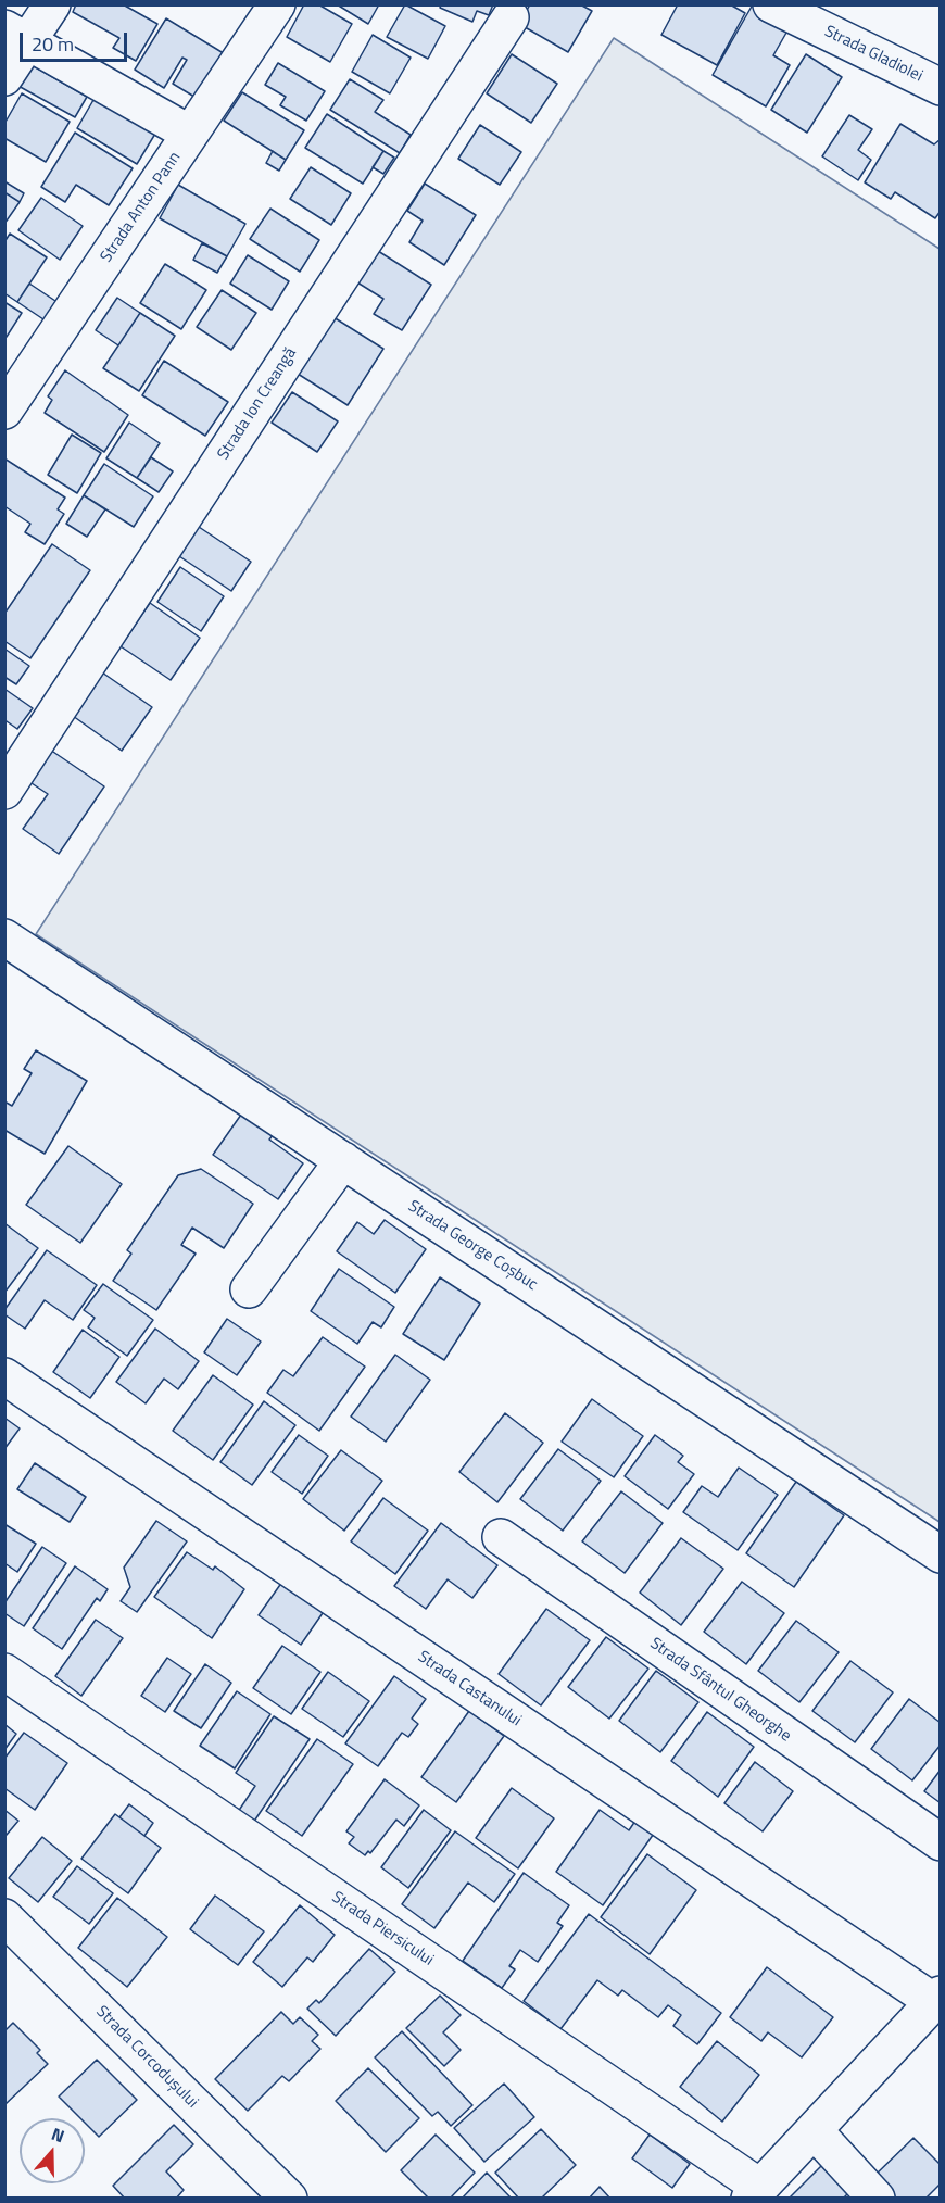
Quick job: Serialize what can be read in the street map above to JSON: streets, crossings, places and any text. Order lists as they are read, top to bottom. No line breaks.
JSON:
{"streets":{"street":["Strada Gladiolei","Strada Anton Pann","Strada Ion Creangă","Strada George Coșbuc","Strada Castanului","Strada Sfântul Gheorghe","Strada Piersicului","Strada Corcodușului"]},"scale_bar":"20 m","north":"top"}
